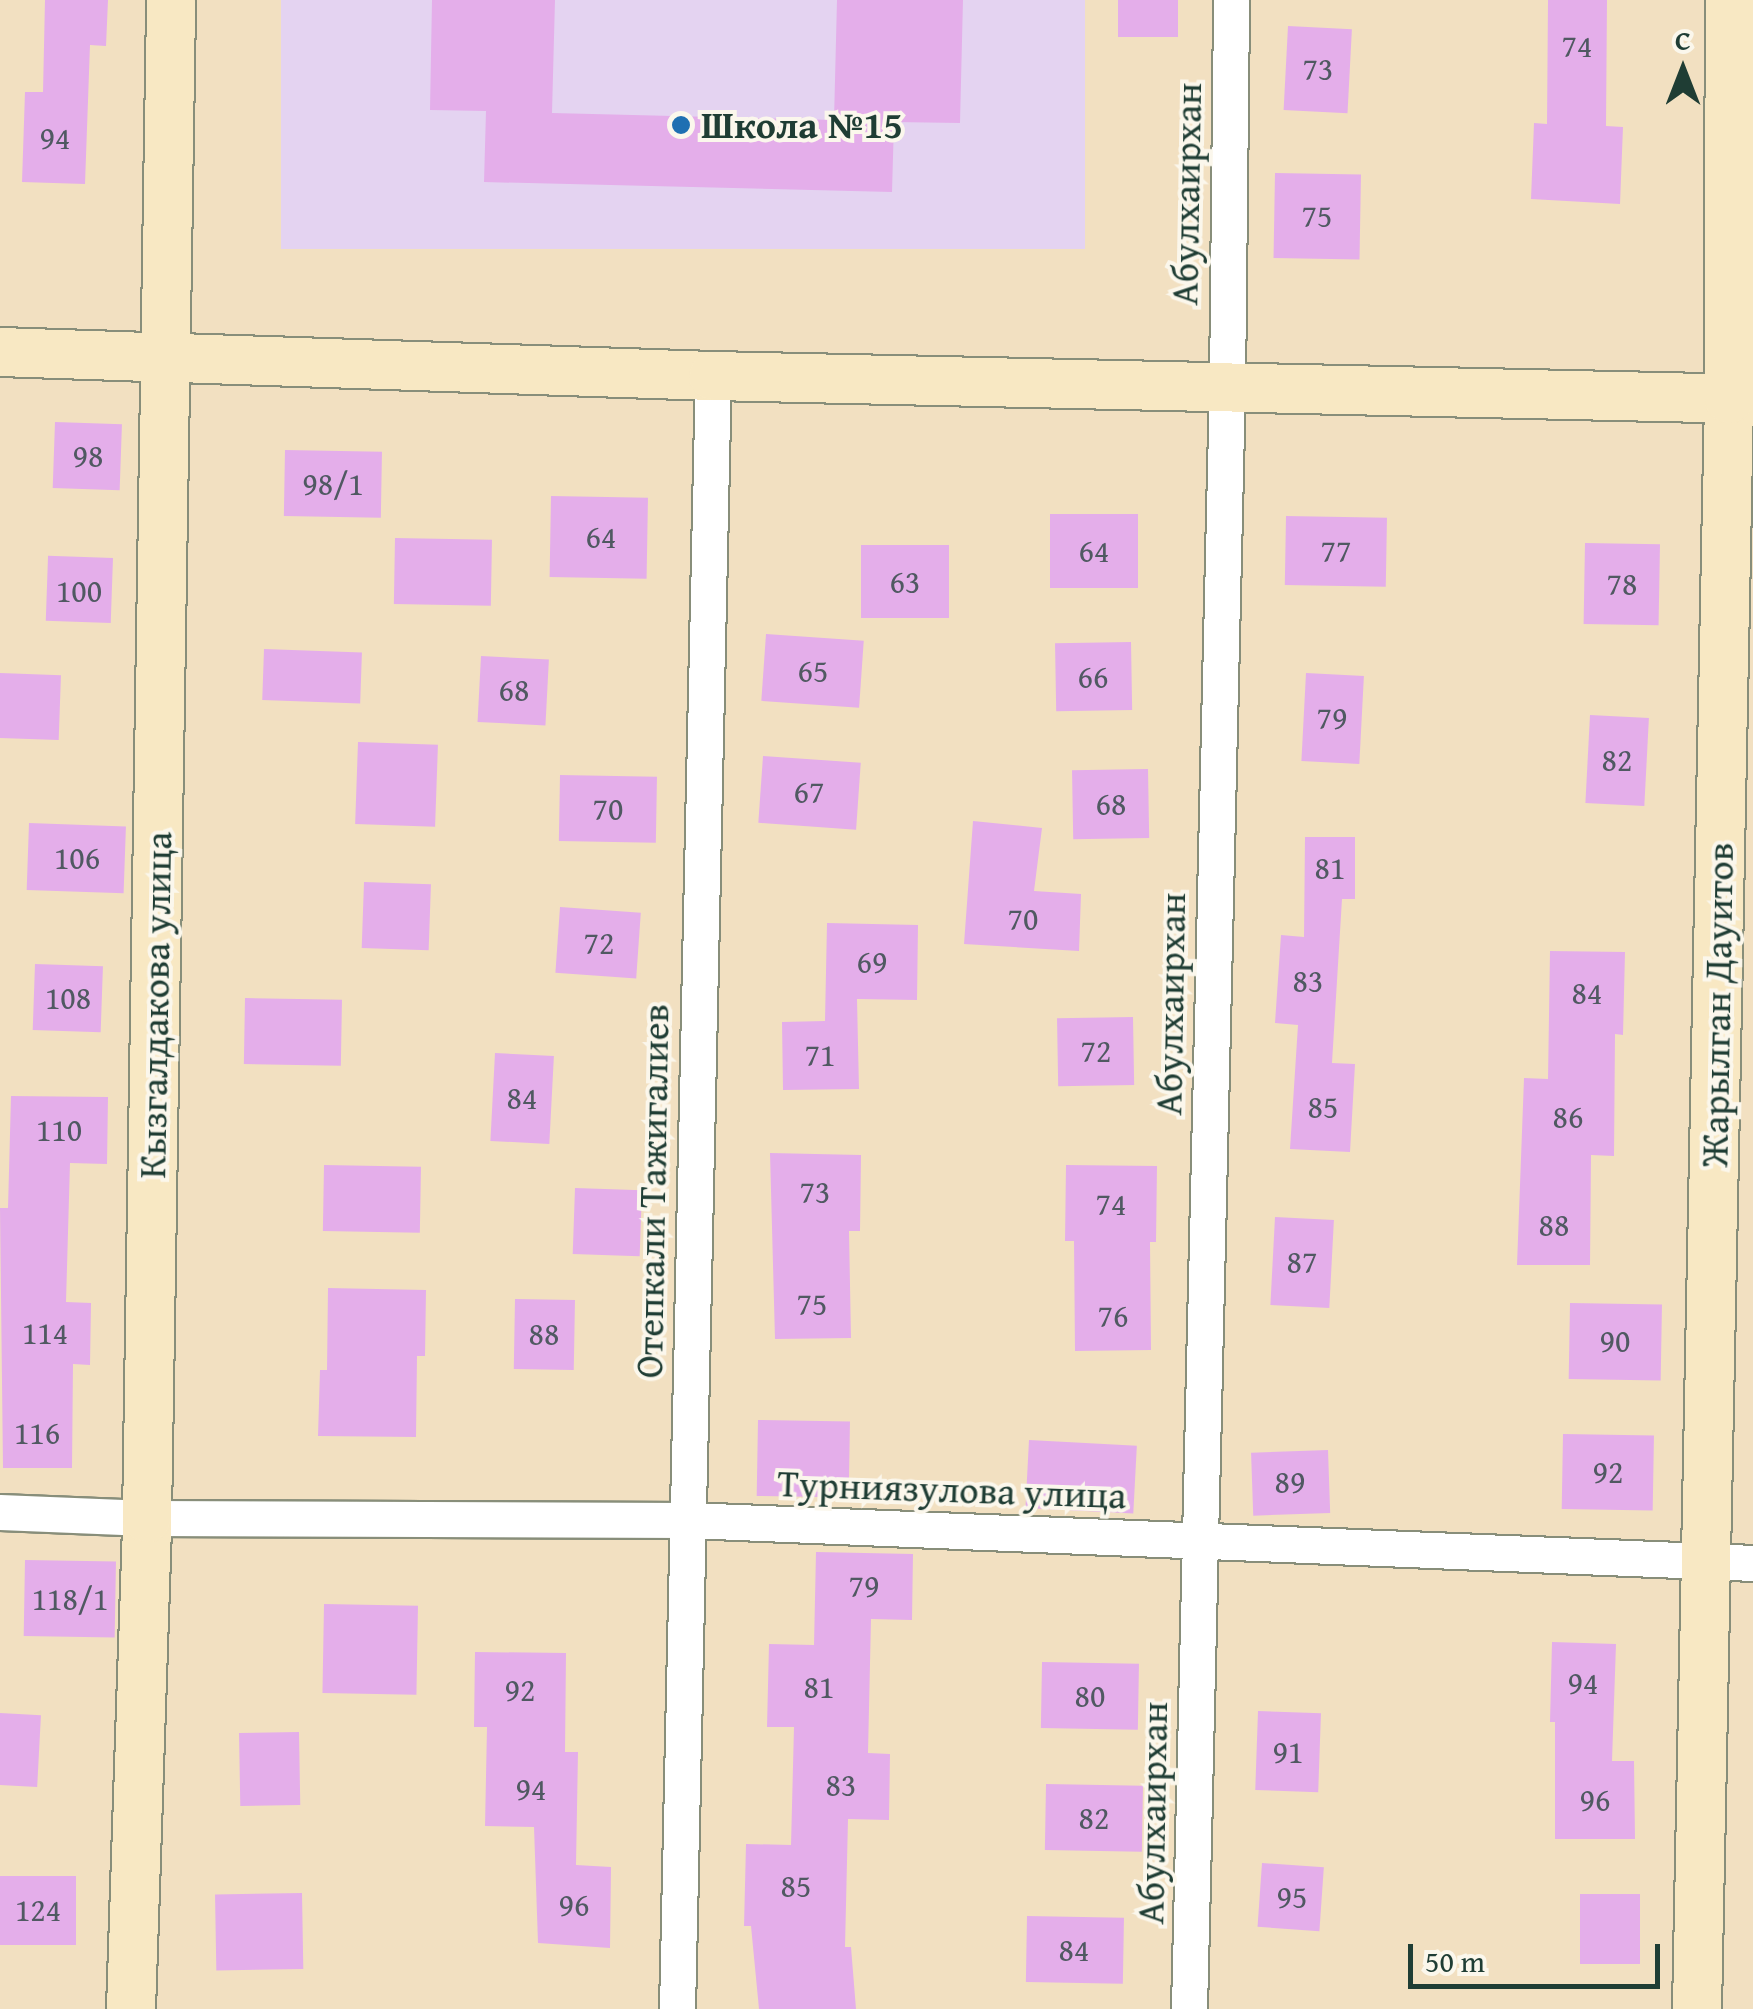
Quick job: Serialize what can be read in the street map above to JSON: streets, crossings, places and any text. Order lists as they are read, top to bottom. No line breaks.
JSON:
{"streets":{"street":["Абулхаирхан","Кызгалдакова улица","Жарылган Дауитов","Отепкали Тажигалиев","Турниязулова улица"]},"crossings":[["Абулхаирхан","Турниязулова улица"],["Кызгалдакова улица","Турниязулова улица"],["Жарылган Дауитов","Турниязулова улица"],["Отепкали Тажигалиев","Турниязулова улица"]],"places":["Школа №15"],"house_numbers":["74","73","94","75","98","98/1","64","64","77","63","78","100","65","66","68","79","82","67","68","70","106","81","70","72","69","83","84","108","72","71","84","85","86","110","73","74","88","87","75","76","114","88","90","116","92","89","79","118/1","94","81","92","80","91","83","94","96","82","85","95","96","124","84"],"scale_bar":"50 m","north":"top"}
